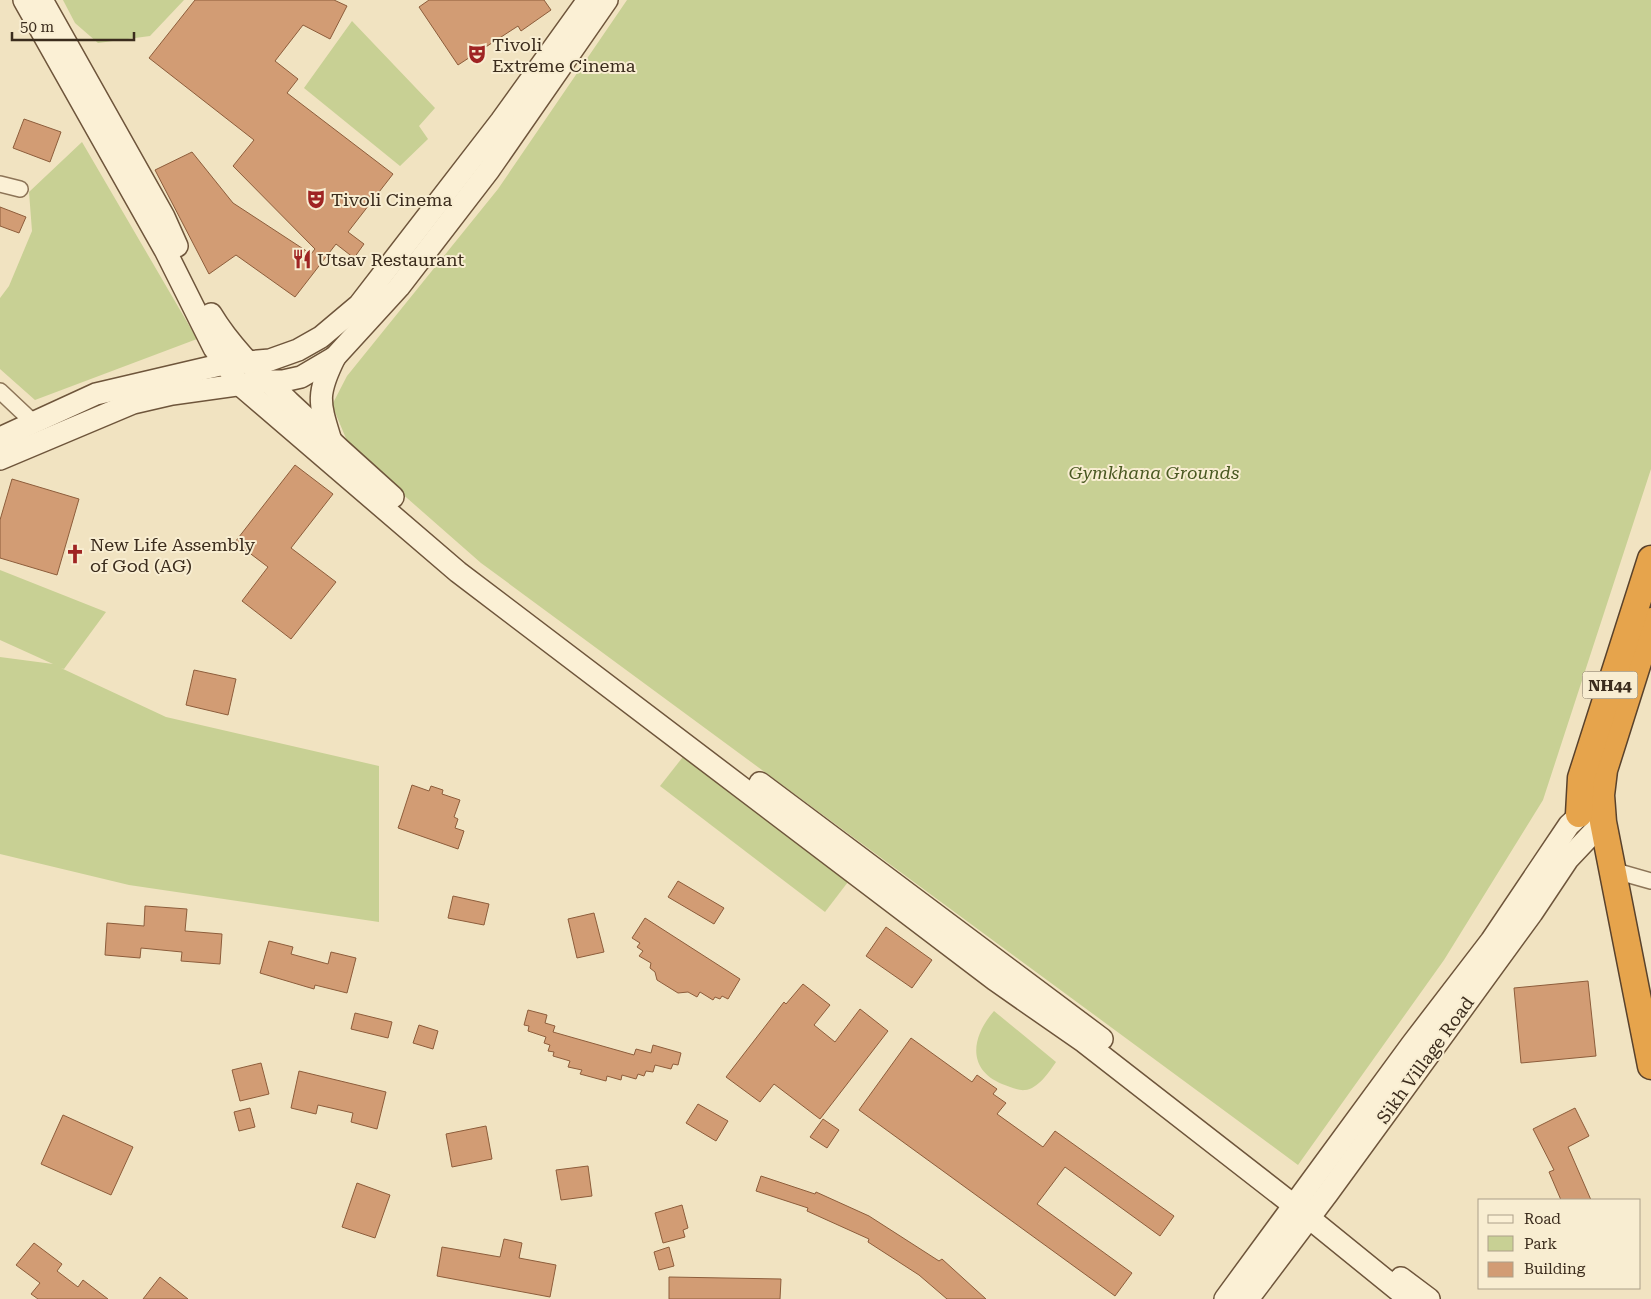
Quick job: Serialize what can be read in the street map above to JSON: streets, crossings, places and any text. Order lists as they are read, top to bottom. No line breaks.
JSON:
{"streets":{"highway":["NH44"],"main road":["Sikh Village Road"]},"crossings":[["NH44","Sikh Village Road"]],"parks":["Gymkhana Grounds"],"places":{"theatre":["Tivoli Extreme Cinema","Tivoli Cinema"],"restaurant":["Utsav Restaurant"],"church":["New Life Assembly of God (AG)"]},"legend":["Road","Park","Building"],"scale_bar":"50 m"}
